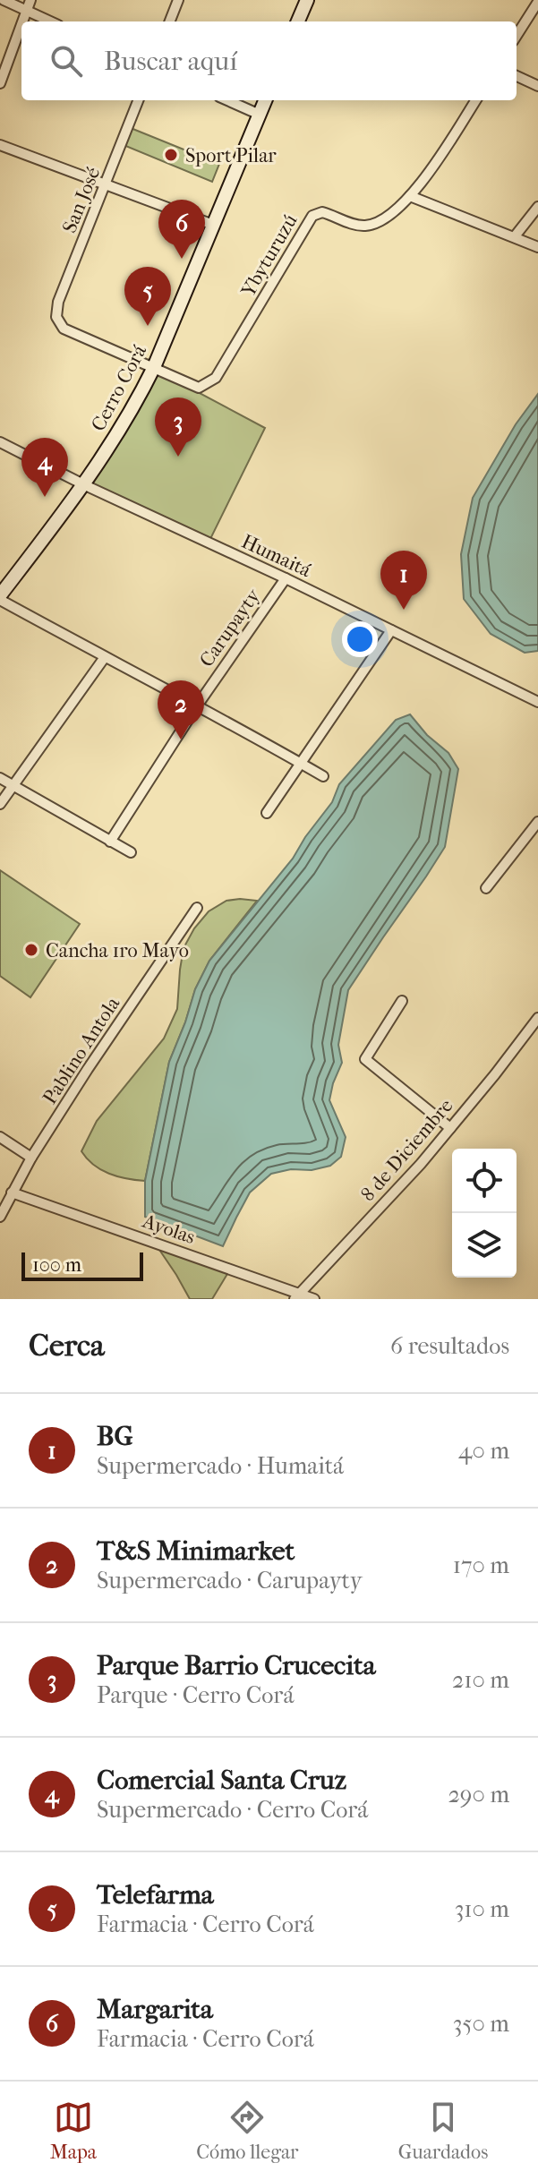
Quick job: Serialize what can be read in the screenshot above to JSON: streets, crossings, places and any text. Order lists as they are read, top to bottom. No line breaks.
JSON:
{"streets":{"street":["San José","Ybyturuzú","Cerro Corá","Humaitá","Carupayty","Pablino Antola","8 de Diciembre","Ayolas"]},"crossings":[["San José","Ybyturuzú"],["San José","Cerro Corá"],["Ybyturuzú","Cerro Corá"],["Cerro Corá","Humaitá"],["Humaitá","Carupayty"],["Pablino Antola","Ayolas"],["8 de Diciembre","Ayolas"]],"places":["Sport Pilar","Cancha 1ro Mayo"],"scale_bar":"100 m","page":{"search":"Buscar aquí","pins":["6","5","3","4","1","2"],"scale":"100 m","heading":["Cerca","6 resultados"],"list":[{"mark":"1","name":"BG","note":"Supermercado · Humaitá","value":"40 m"},{"mark":"2","name":"T&S Minimarket","note":"Supermercado · Carupayty","value":"170 m"},{"mark":"3","name":"Parque Barrio Crucecita","note":"Parque · Cerro Corá","value":"210 m"},{"mark":"4","name":"Comercial Santa Cruz","note":"Supermercado · Cerro Corá","value":"290 m"},{"mark":"5","name":"Telefarma","note":"Farmacia · Cerro Corá","value":"310 m"},{"mark":"6","name":"Margarita","note":"Farmacia · Cerro Corá","value":"350 m"}],"nav":["Mapa","Cómo llegar","Guardados"]}}
